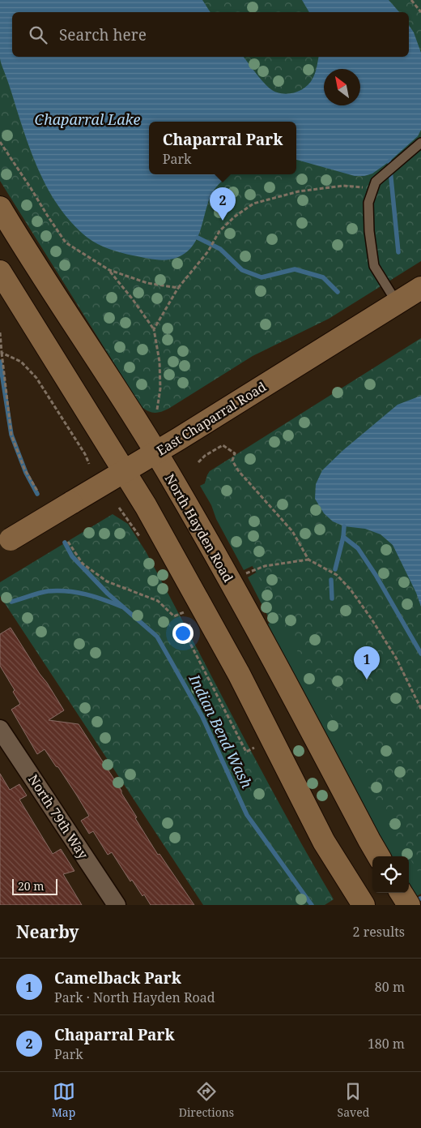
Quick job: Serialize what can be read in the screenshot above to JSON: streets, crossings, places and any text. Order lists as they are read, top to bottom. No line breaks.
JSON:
{"streets":{"main road":["East Chaparral Road","North Hayden Road"],"street":["North 79th Way"]},"crossings":[["East Chaparral Road","North Hayden Road"]],"water":["Chaparral Lake","Indian Bend Wash"],"scale_bar":"20 m","north":"top left","page":{"search":"Search here","popup":["Chaparral Park","Park"],"pins":["2","1"],"scale":"20 m","heading":["Nearby","2 results"],"list":[{"mark":"1","name":"Camelback Park","note":"Park · North Hayden Road","value":"80 m"},{"mark":"2","name":"Chaparral Park","note":"Park","value":"180 m"}],"nav":["Map","Directions","Saved"]}}
